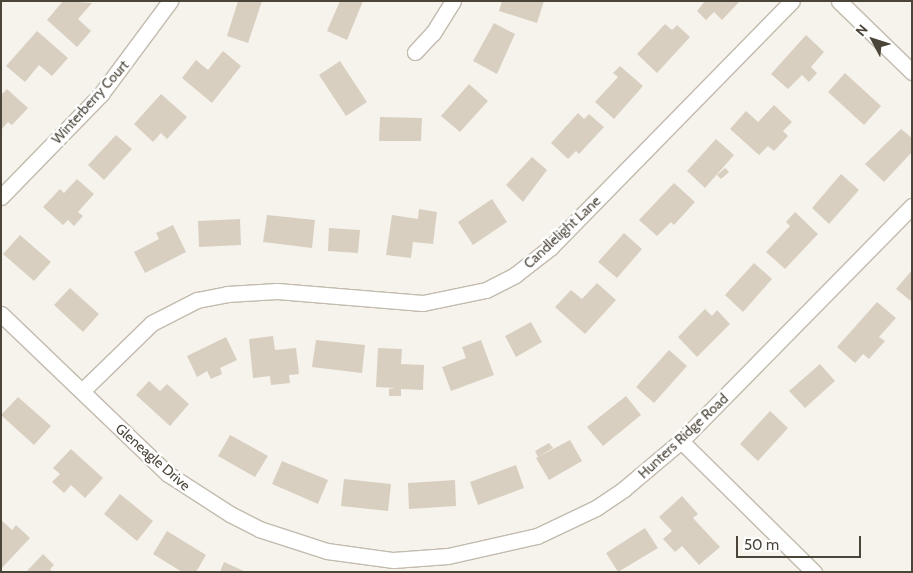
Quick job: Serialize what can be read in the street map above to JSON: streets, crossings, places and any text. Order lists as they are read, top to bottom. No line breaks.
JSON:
{"streets":{"street":["Winterberry Court","Candlelight Lane","Hunters Ridge Road","Gleneagle Drive"]},"crossings":[["Candlelight Lane","Gleneagle Drive"],["Hunters Ridge Road","Gleneagle Drive"]],"scale_bar":"50 m","north":"top left"}
